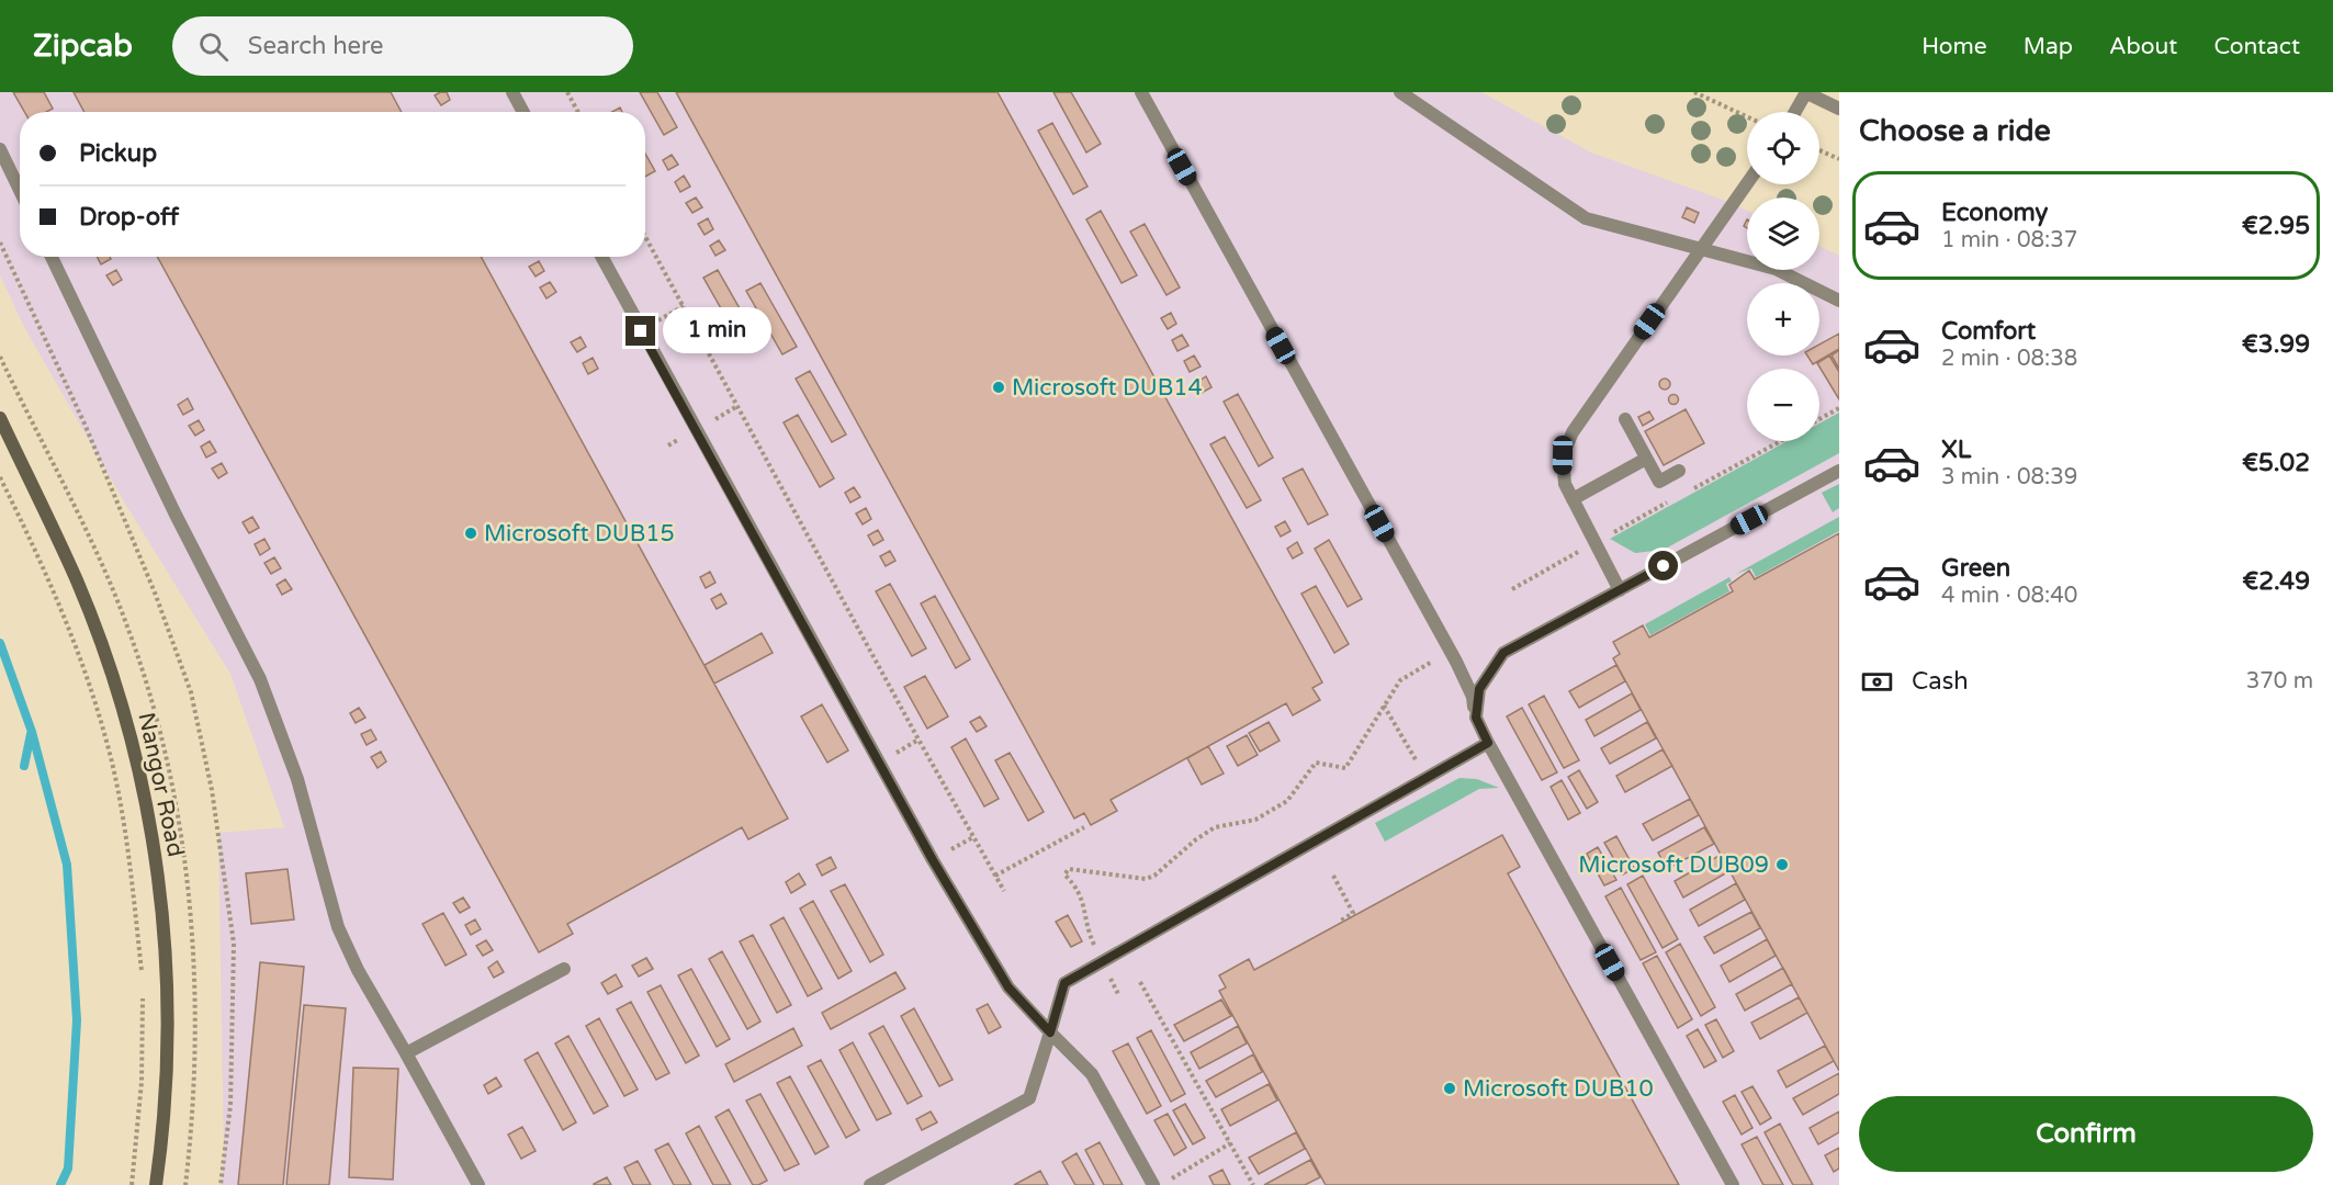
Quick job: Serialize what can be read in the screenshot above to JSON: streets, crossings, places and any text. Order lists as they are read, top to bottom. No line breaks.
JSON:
{"streets":{"main road":["Nangor Road"]},"places":["Microsoft DUB14","Microsoft DUB15","Microsoft DUB09","Microsoft DUB10"],"page":{"header":"Zipcab","search":"Search here","nav":["Home","Map","About","Contact"],"heading":"Choose a ride","map_buttons":["+","−"],"banner":["Pickup","Drop-off"],"list":[{"name":"Economy","note":"1 min · 08:37","value":"€2.95"},{"name":"Comfort","note":"2 min · 08:38","value":"€3.99"},{"name":"XL","note":"3 min · 08:39","value":"€5.02"},{"name":"Green","note":"4 min · 08:40","value":"€2.49"}],"bubble":"1 min","pay":["Cash","370 m"],"buttons":"Confirm"}}
